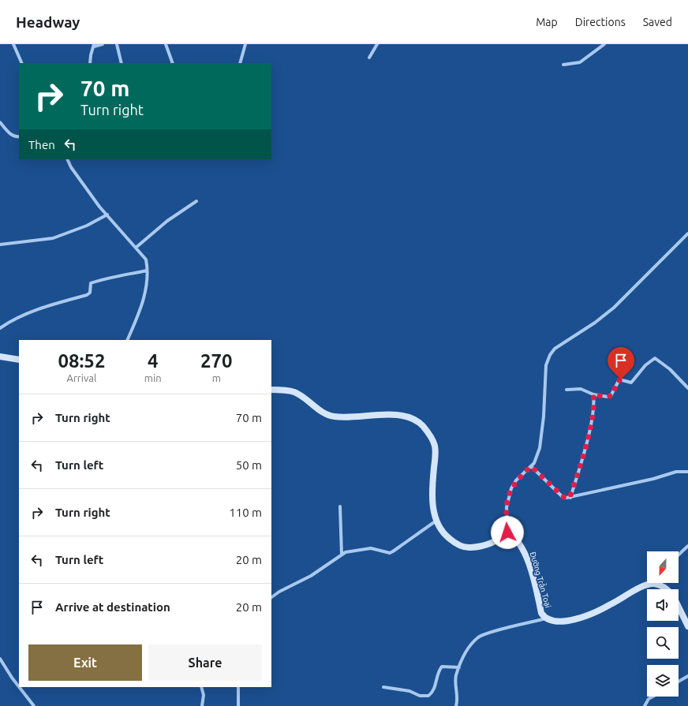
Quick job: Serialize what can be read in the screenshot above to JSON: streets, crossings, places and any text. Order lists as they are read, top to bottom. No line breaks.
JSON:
{"streets":{"street":["Đường Trần Toại"]},"north":"bottom","page":{"header":"Headway","nav":["Map","Directions","Saved"],"turn":["70 m","Turn right"],"then":"Then","eta":["08:52","Arrival","4","min","270","m"],"list":[{"name":"Turn right","value":"70 m"},{"name":"Turn left","value":"50 m"},{"name":"Turn right","value":"110 m"},{"name":"Turn left","value":"20 m"},{"name":"Arrive at destination","value":"20 m"}],"buttons":["Exit","Share"]}}
